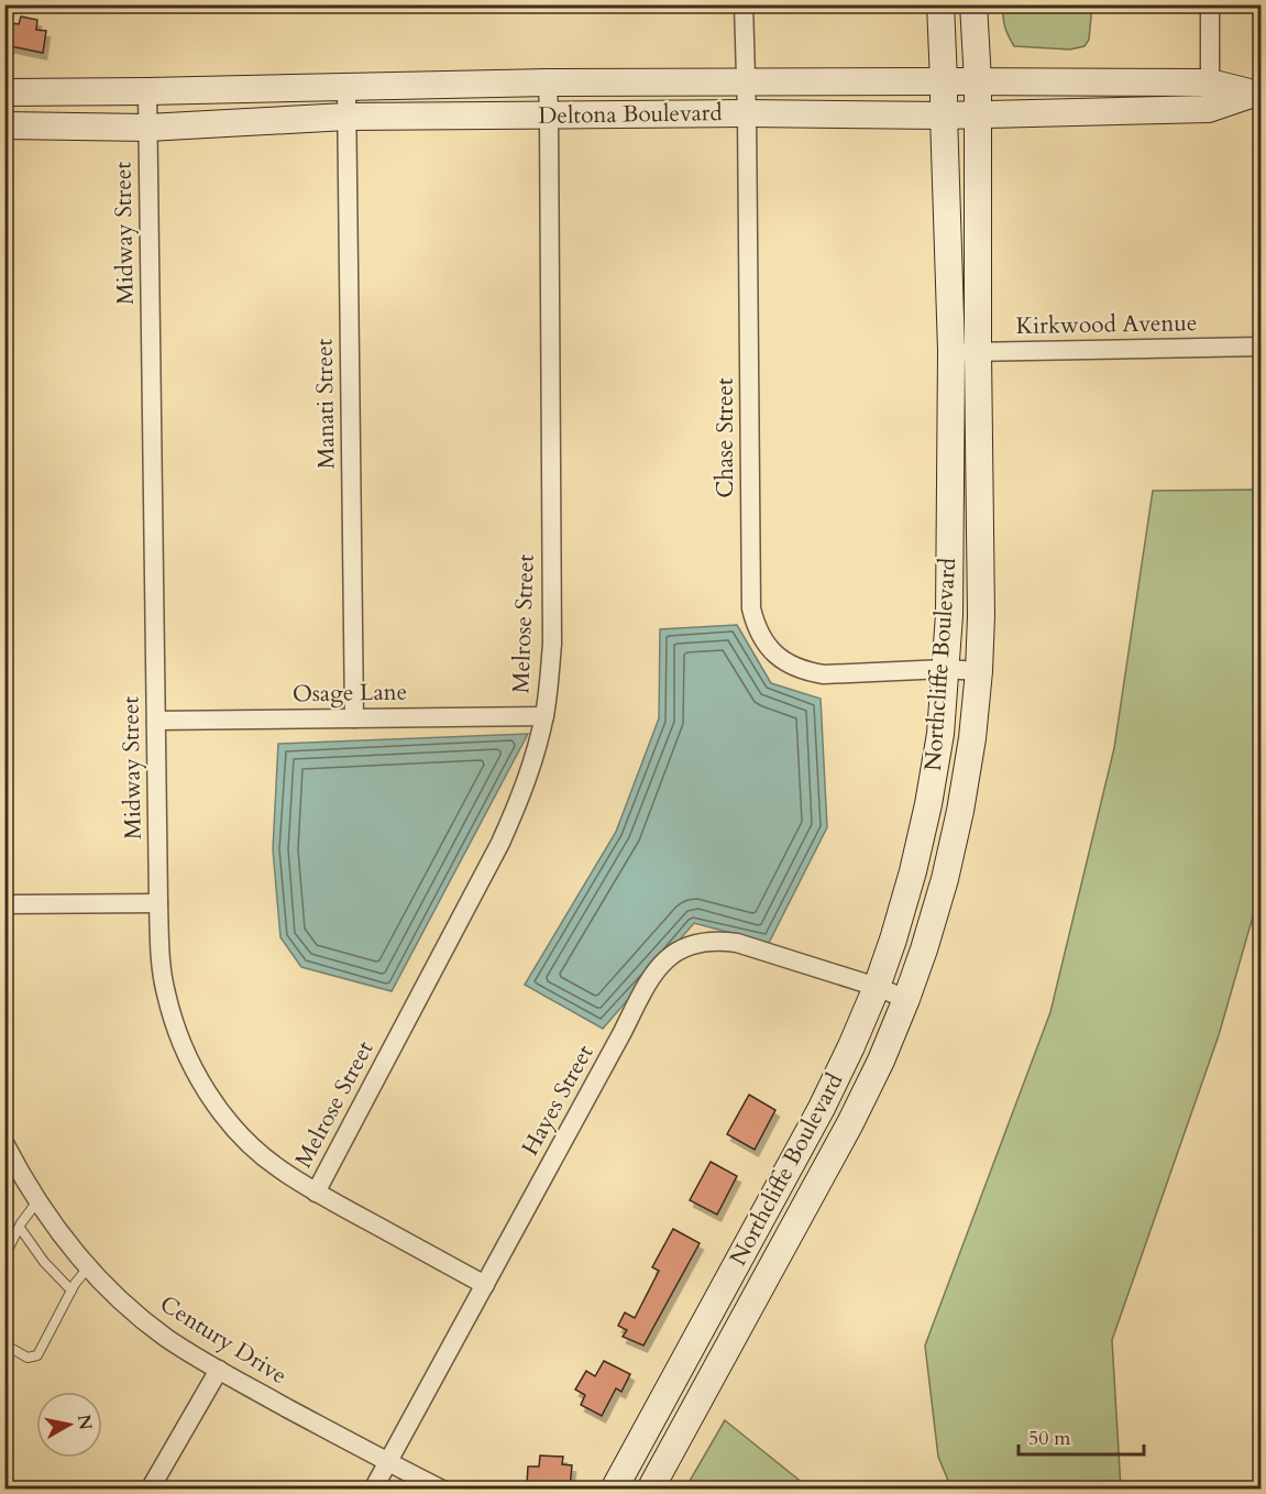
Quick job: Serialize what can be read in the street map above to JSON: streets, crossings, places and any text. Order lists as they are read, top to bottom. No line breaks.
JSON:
{"streets":{"main road":["Deltona Boulevard","Northcliffe Boulevard"],"street":["Midway Street","Kirkwood Avenue","Manati Street","Chase Street","Melrose Street","Osage Lane","Hayes Street","Century Drive"]},"crossings":[["Deltona Boulevard","Midway Street"],["Deltona Boulevard","Manati Street"],["Deltona Boulevard","Chase Street"],["Deltona Boulevard","Melrose Street"],["Deltona Boulevard","Northcliffe Boulevard"],["Midway Street","Melrose Street"],["Midway Street","Osage Lane"],["Midway Street","Hayes Street"],["Kirkwood Avenue","Northcliffe Boulevard"],["Manati Street","Osage Lane"],["Chase Street","Northcliffe Boulevard"],["Melrose Street","Osage Lane"],["Northcliffe Boulevard","Hayes Street"],["Hayes Street","Century Drive"]],"scale_bar":"50 m","north":"right"}
